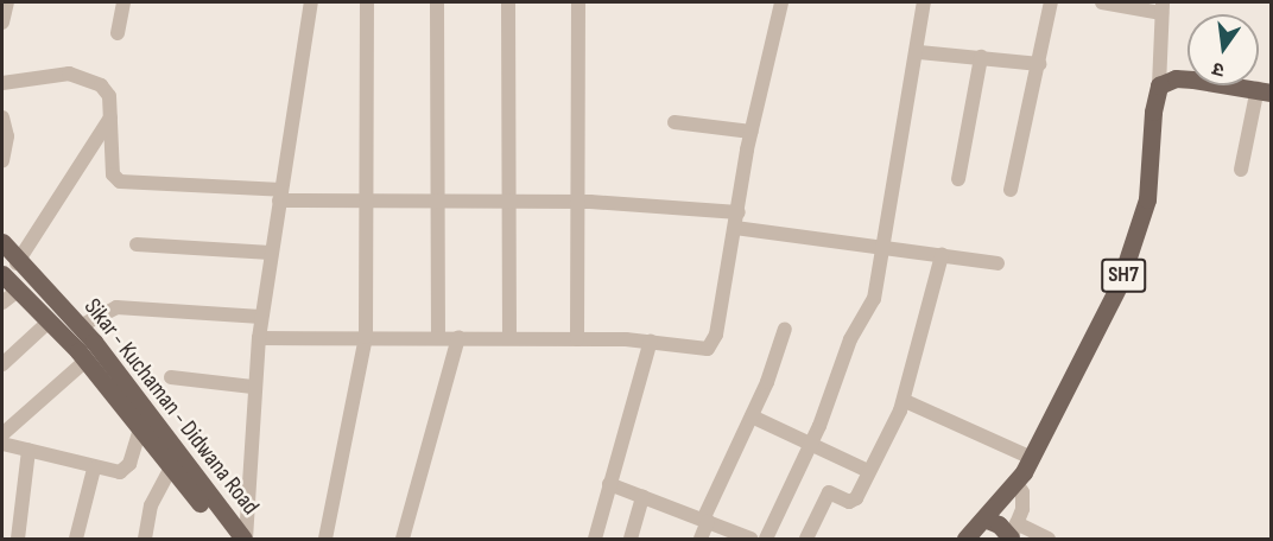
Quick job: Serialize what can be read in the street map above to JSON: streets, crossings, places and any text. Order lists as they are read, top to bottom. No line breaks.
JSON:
{"streets":{"main road":["SH7","Sikar - Kuchaman - Didwana Road"]},"north":"bottom"}
